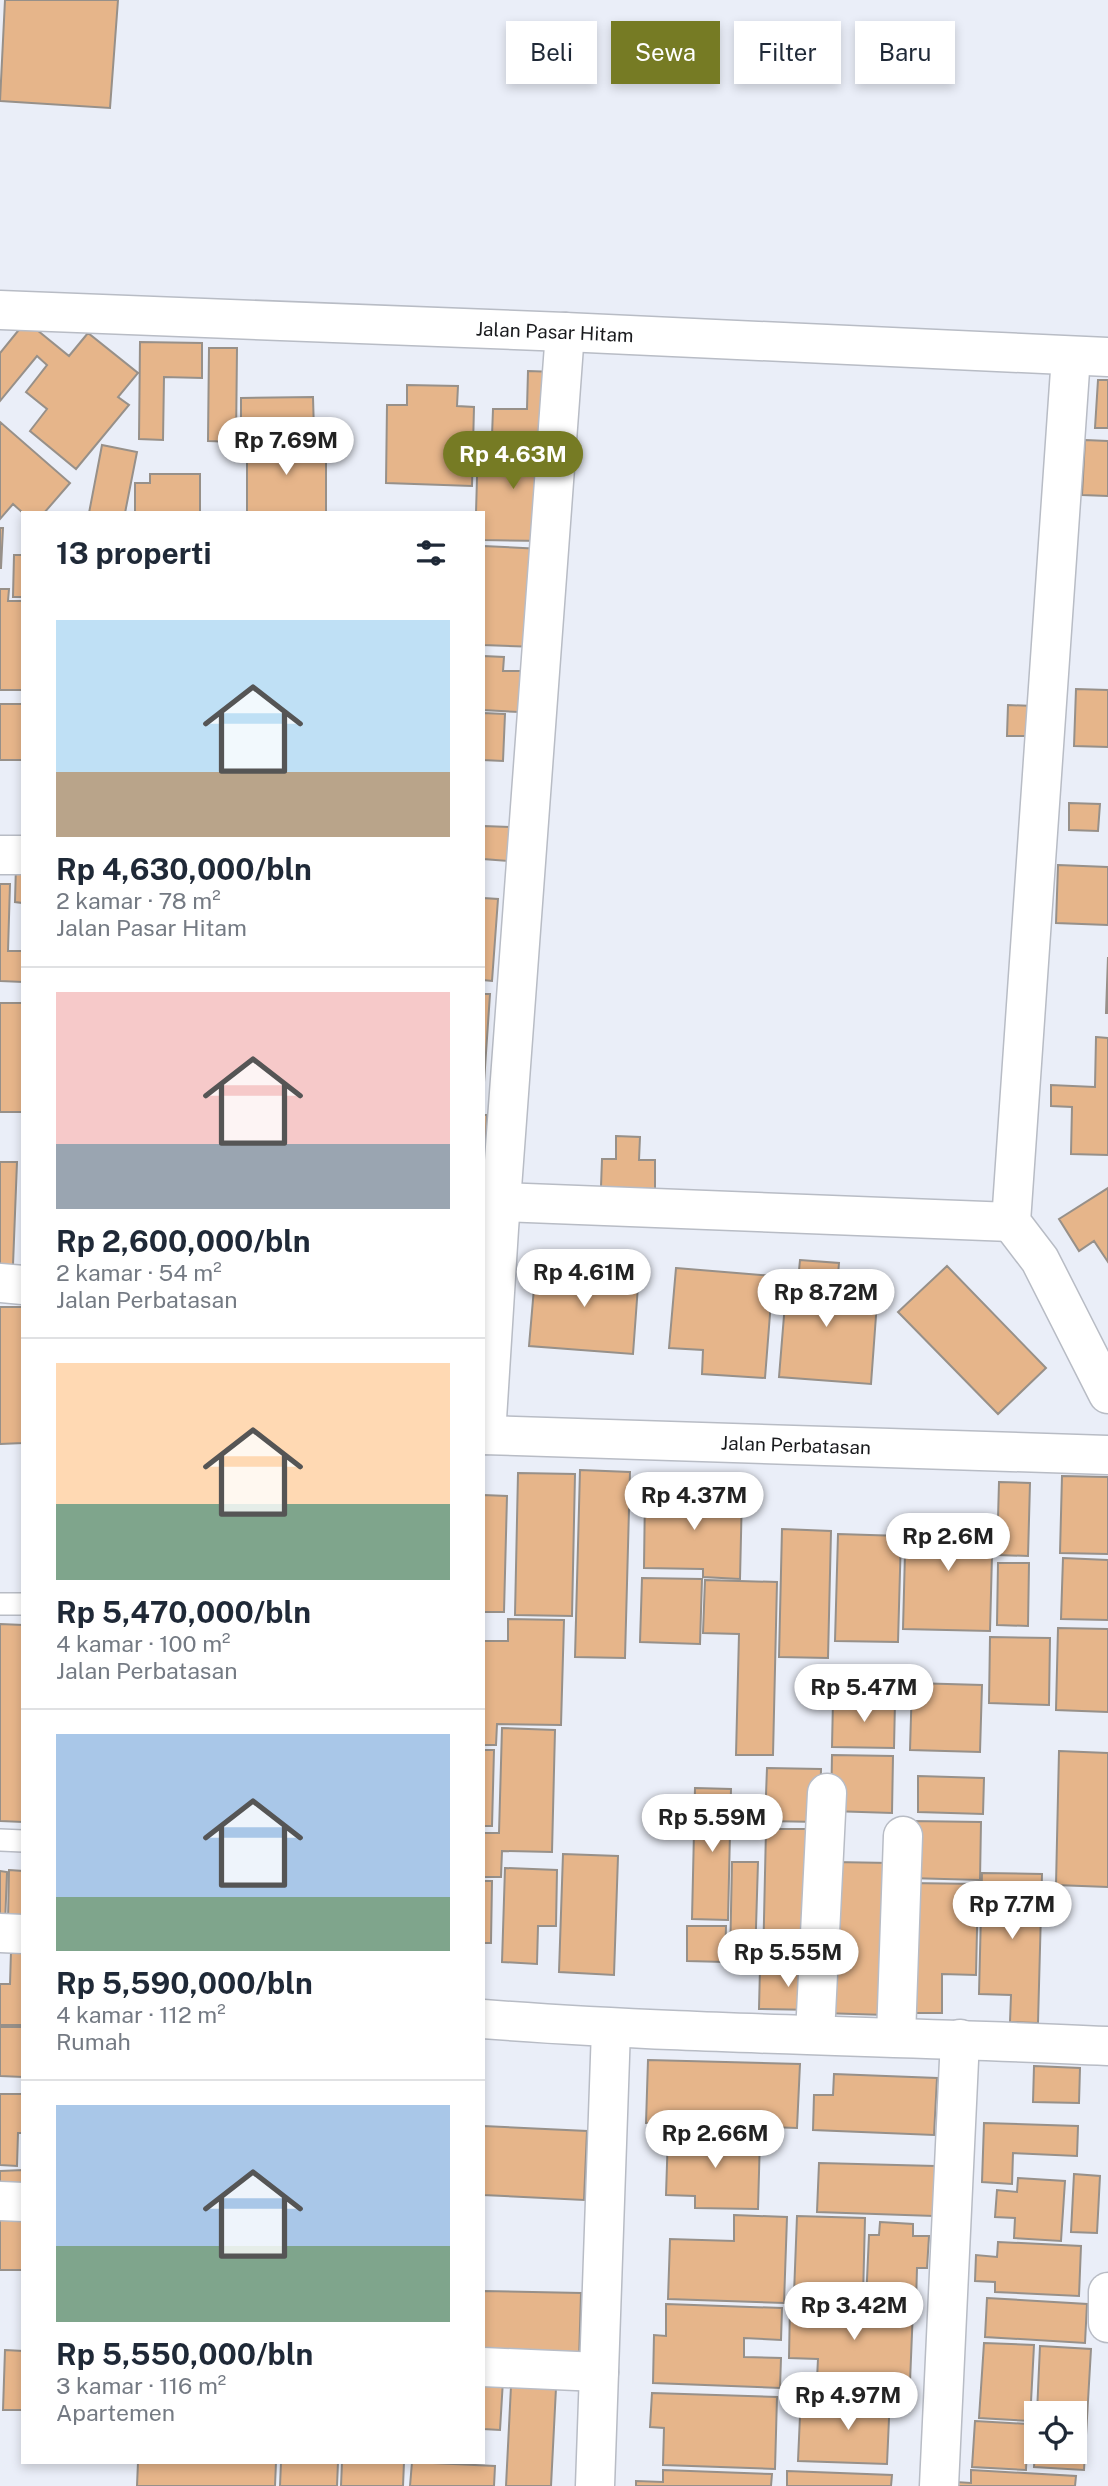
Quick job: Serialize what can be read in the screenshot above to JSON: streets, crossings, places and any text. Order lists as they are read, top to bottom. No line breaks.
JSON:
{"streets":{"street":["Jalan Pasar Hitam","Jalan Perbatasan"]},"page":{"chip":["Beli","Sewa","Filter","Baru"],"price":["Rp 7.69M","Rp 4.63M","Rp 4.61M","Rp 8.72M","Rp 4.37M","Rp 2.6M","Rp 5.47M","Rp 5.59M","Rp 7.7M","Rp 5.55M","Rp 2.66M","Rp 3.42M","Rp 4.97M"],"heading":"13 properti","list":[{"name":"Rp 4,630,000/bln","note":"2 kamar · 78 m² · Jalan Pasar Hitam"},{"name":"Rp 2,600,000/bln","note":"2 kamar · 54 m² · Jalan Perbatasan"},{"name":"Rp 5,470,000/bln","note":"4 kamar · 100 m² · Jalan Perbatasan"},{"name":"Rp 5,590,000/bln","note":"4 kamar · 112 m² · Rumah"},{"name":"Rp 5,550,000/bln","note":"3 kamar · 116 m² · Apartemen"}]}}
